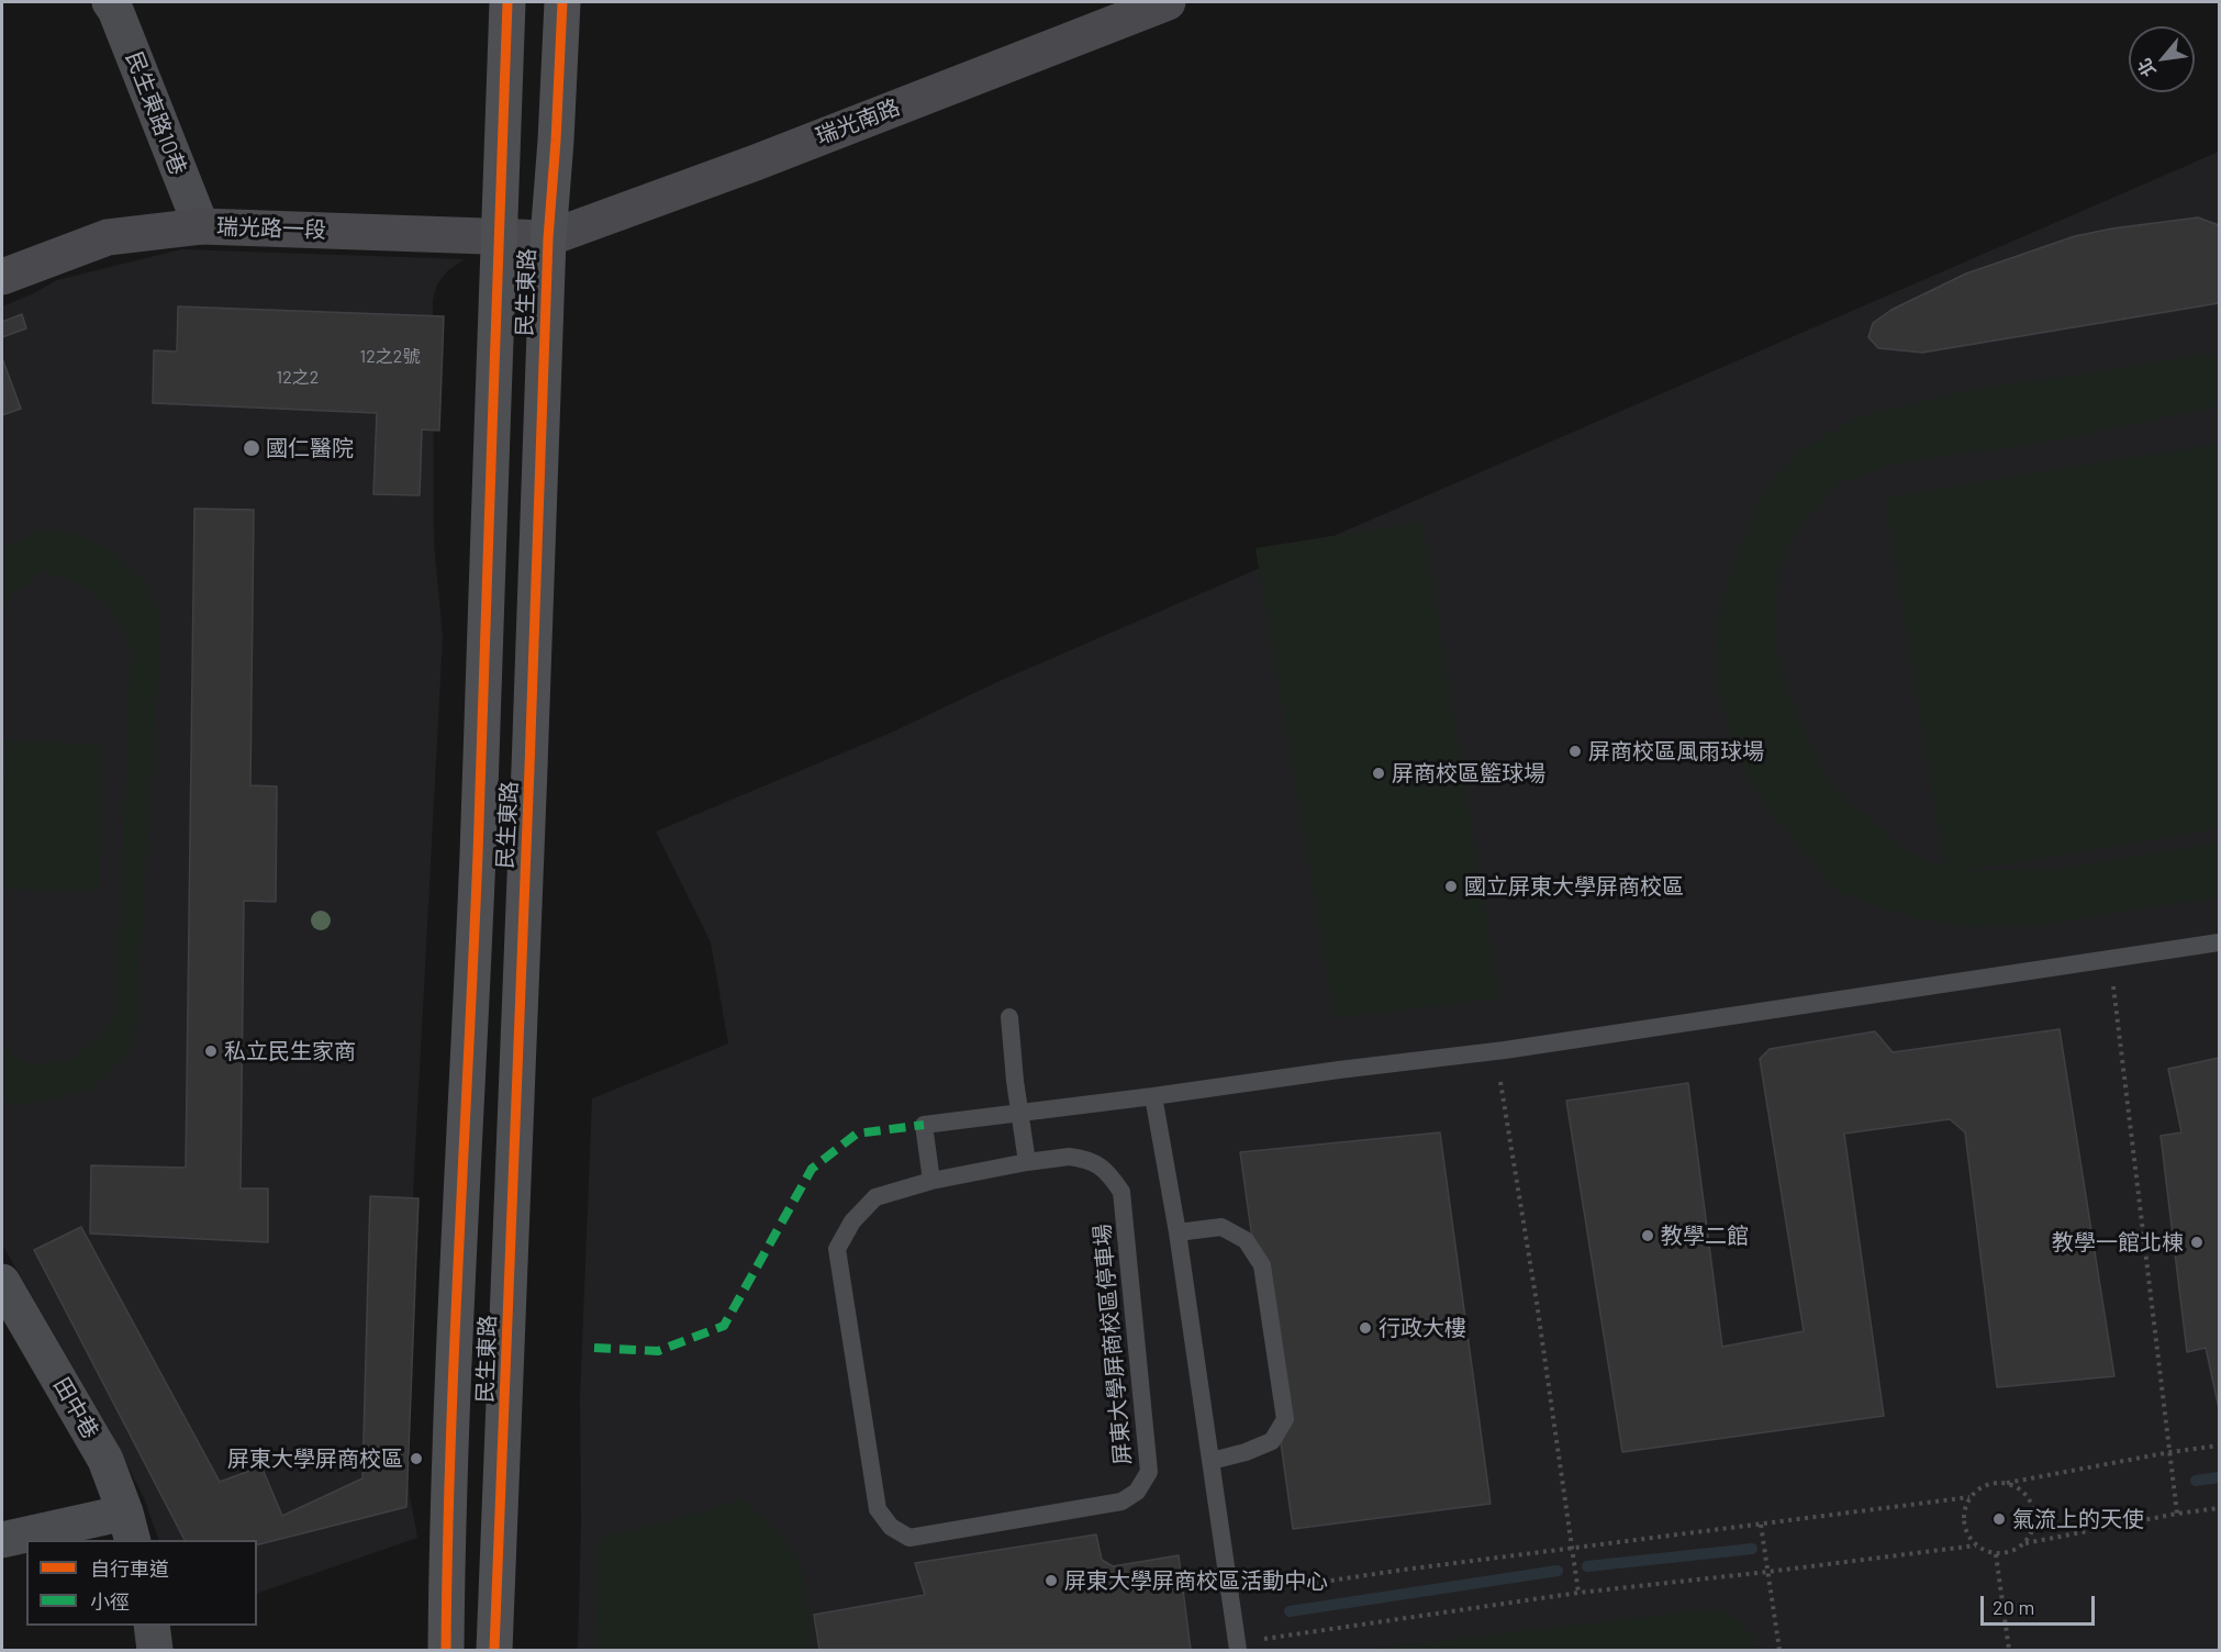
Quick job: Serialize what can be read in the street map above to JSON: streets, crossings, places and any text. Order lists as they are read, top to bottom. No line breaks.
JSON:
{"streets":{"main road":["民生東路"],"street":["民生東路10巷","瑞光南路","瑞光路一段","田中巷"],"lane":["屏東大學屏商校區停車場"]},"crossings":[["民生東路10巷","瑞光路一段"],["瑞光南路","瑞光路一段"],["瑞光南路","民生東路"],["瑞光路一段","民生東路"]],"places":["國仁醫院","屏商校區風雨球場","屏商校區籃球場","國立屏東大學屏商校區","私立民生家商","教學二館","教學一館北棟","行政大樓","屏東大學屏商校區","氣流上的天使","屏東大學屏商校區活動中心"],"house_numbers":["12之2號","12之2"],"legend":["自行車道","小徑"],"scale_bar":"20 m","north":"bottom left"}
